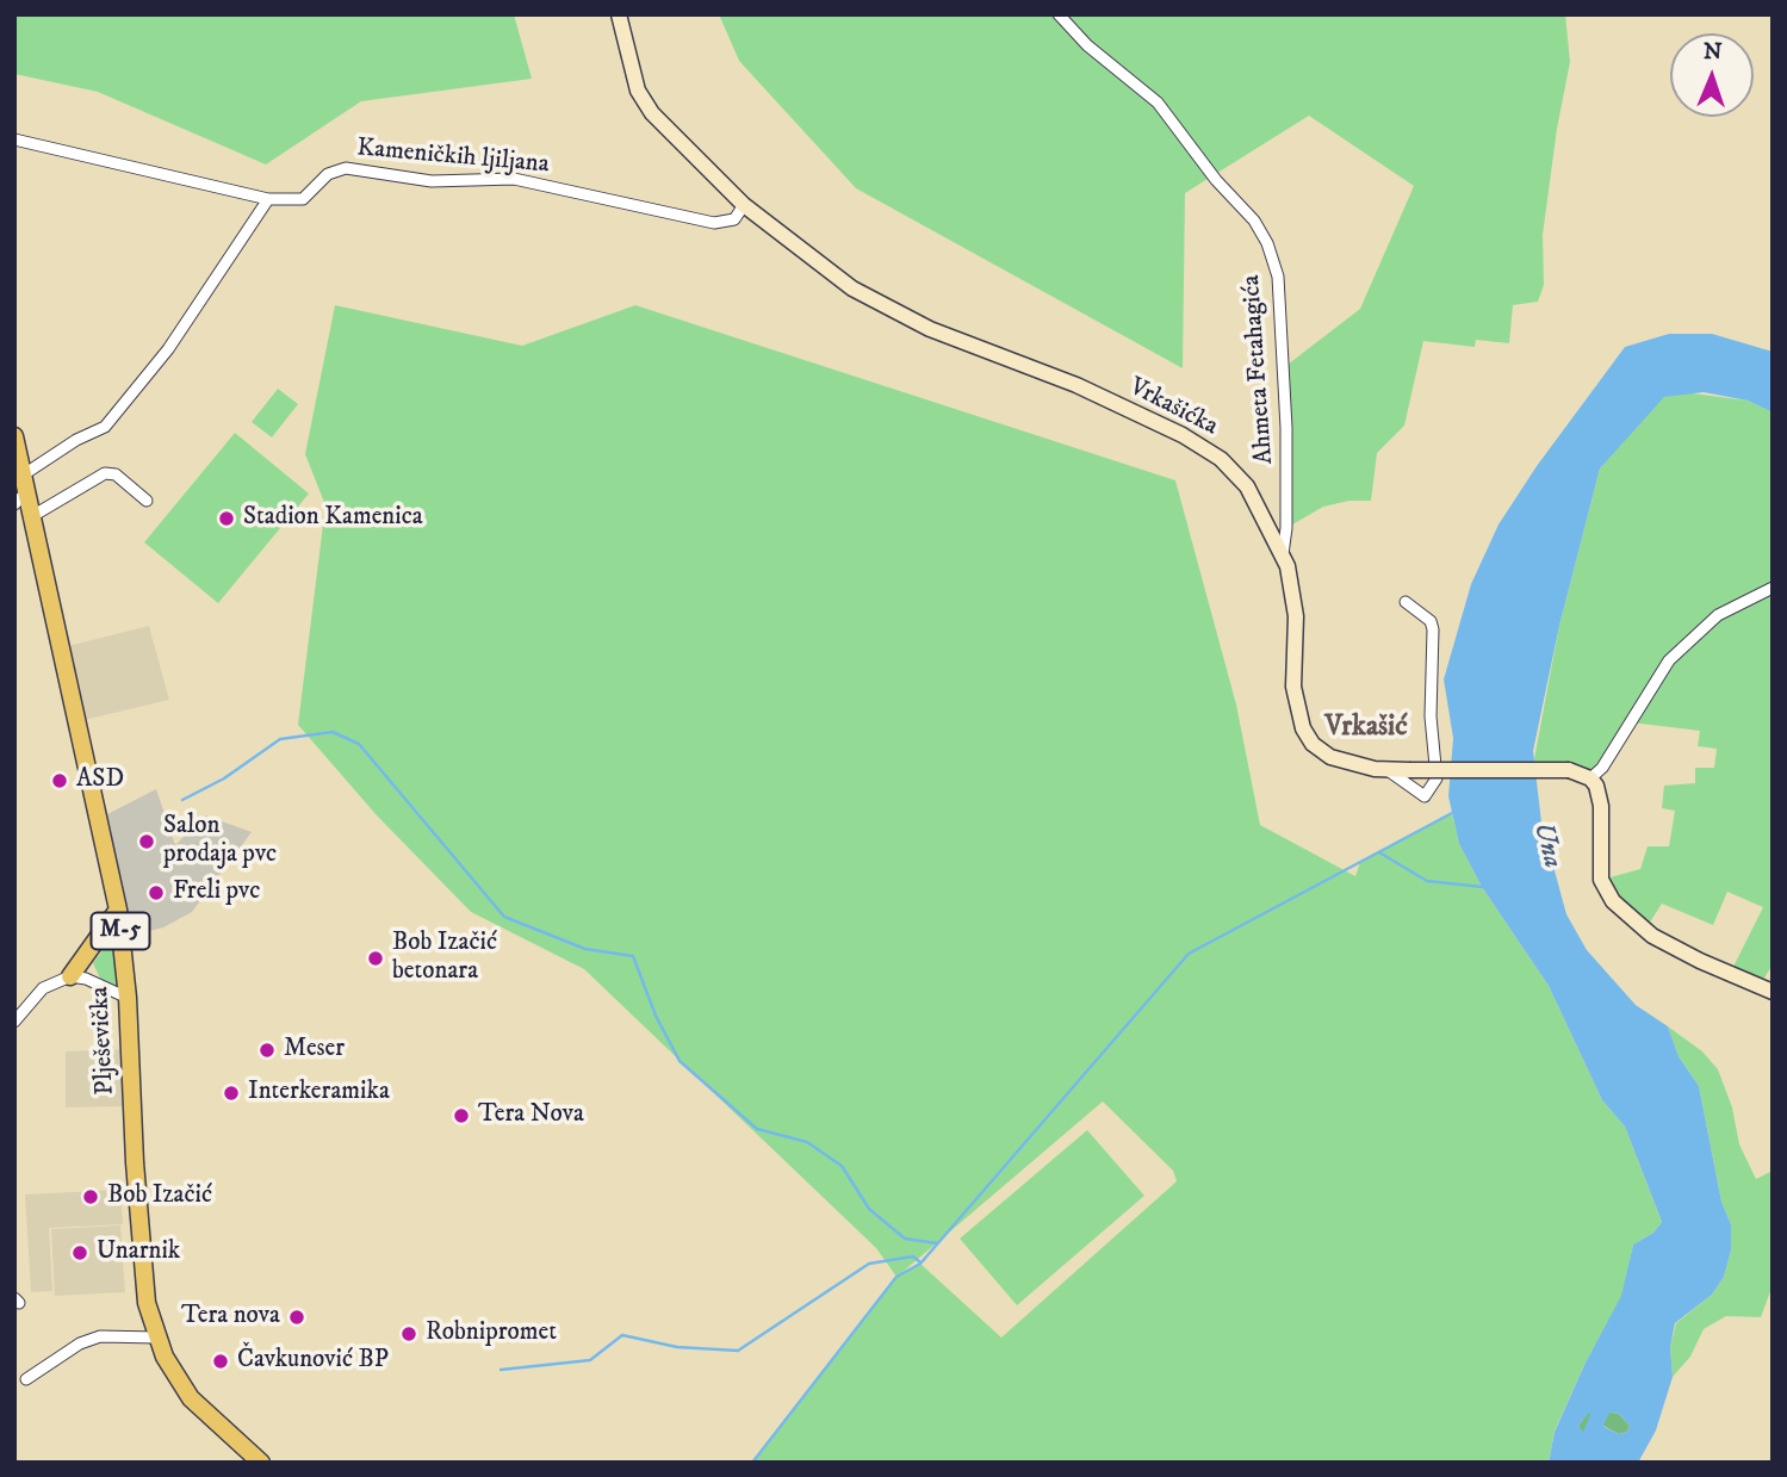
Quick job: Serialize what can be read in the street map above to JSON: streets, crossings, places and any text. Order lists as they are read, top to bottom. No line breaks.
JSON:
{"streets":{"main road":["M-5","Plješevička"],"street":["Kameničkih ljiljana","Ahmeta Fetahagića","Vrkašićka"]},"crossings":[["Kameničkih ljiljana","Vrkašićka"],["Ahmeta Fetahagića","Vrkašićka"]],"districts":["Vrkašić"],"water":["Una"],"places":["Stadion Kamenica","ASD","Salon prodaja pvc","Freli pvc","Bob Izačić betonara","Meser","Interkeramika","Tera Nova","Bob Izačić","Unarnik","Tera nova","Robnipromet","Čavkunović BP"],"north":"top"}
